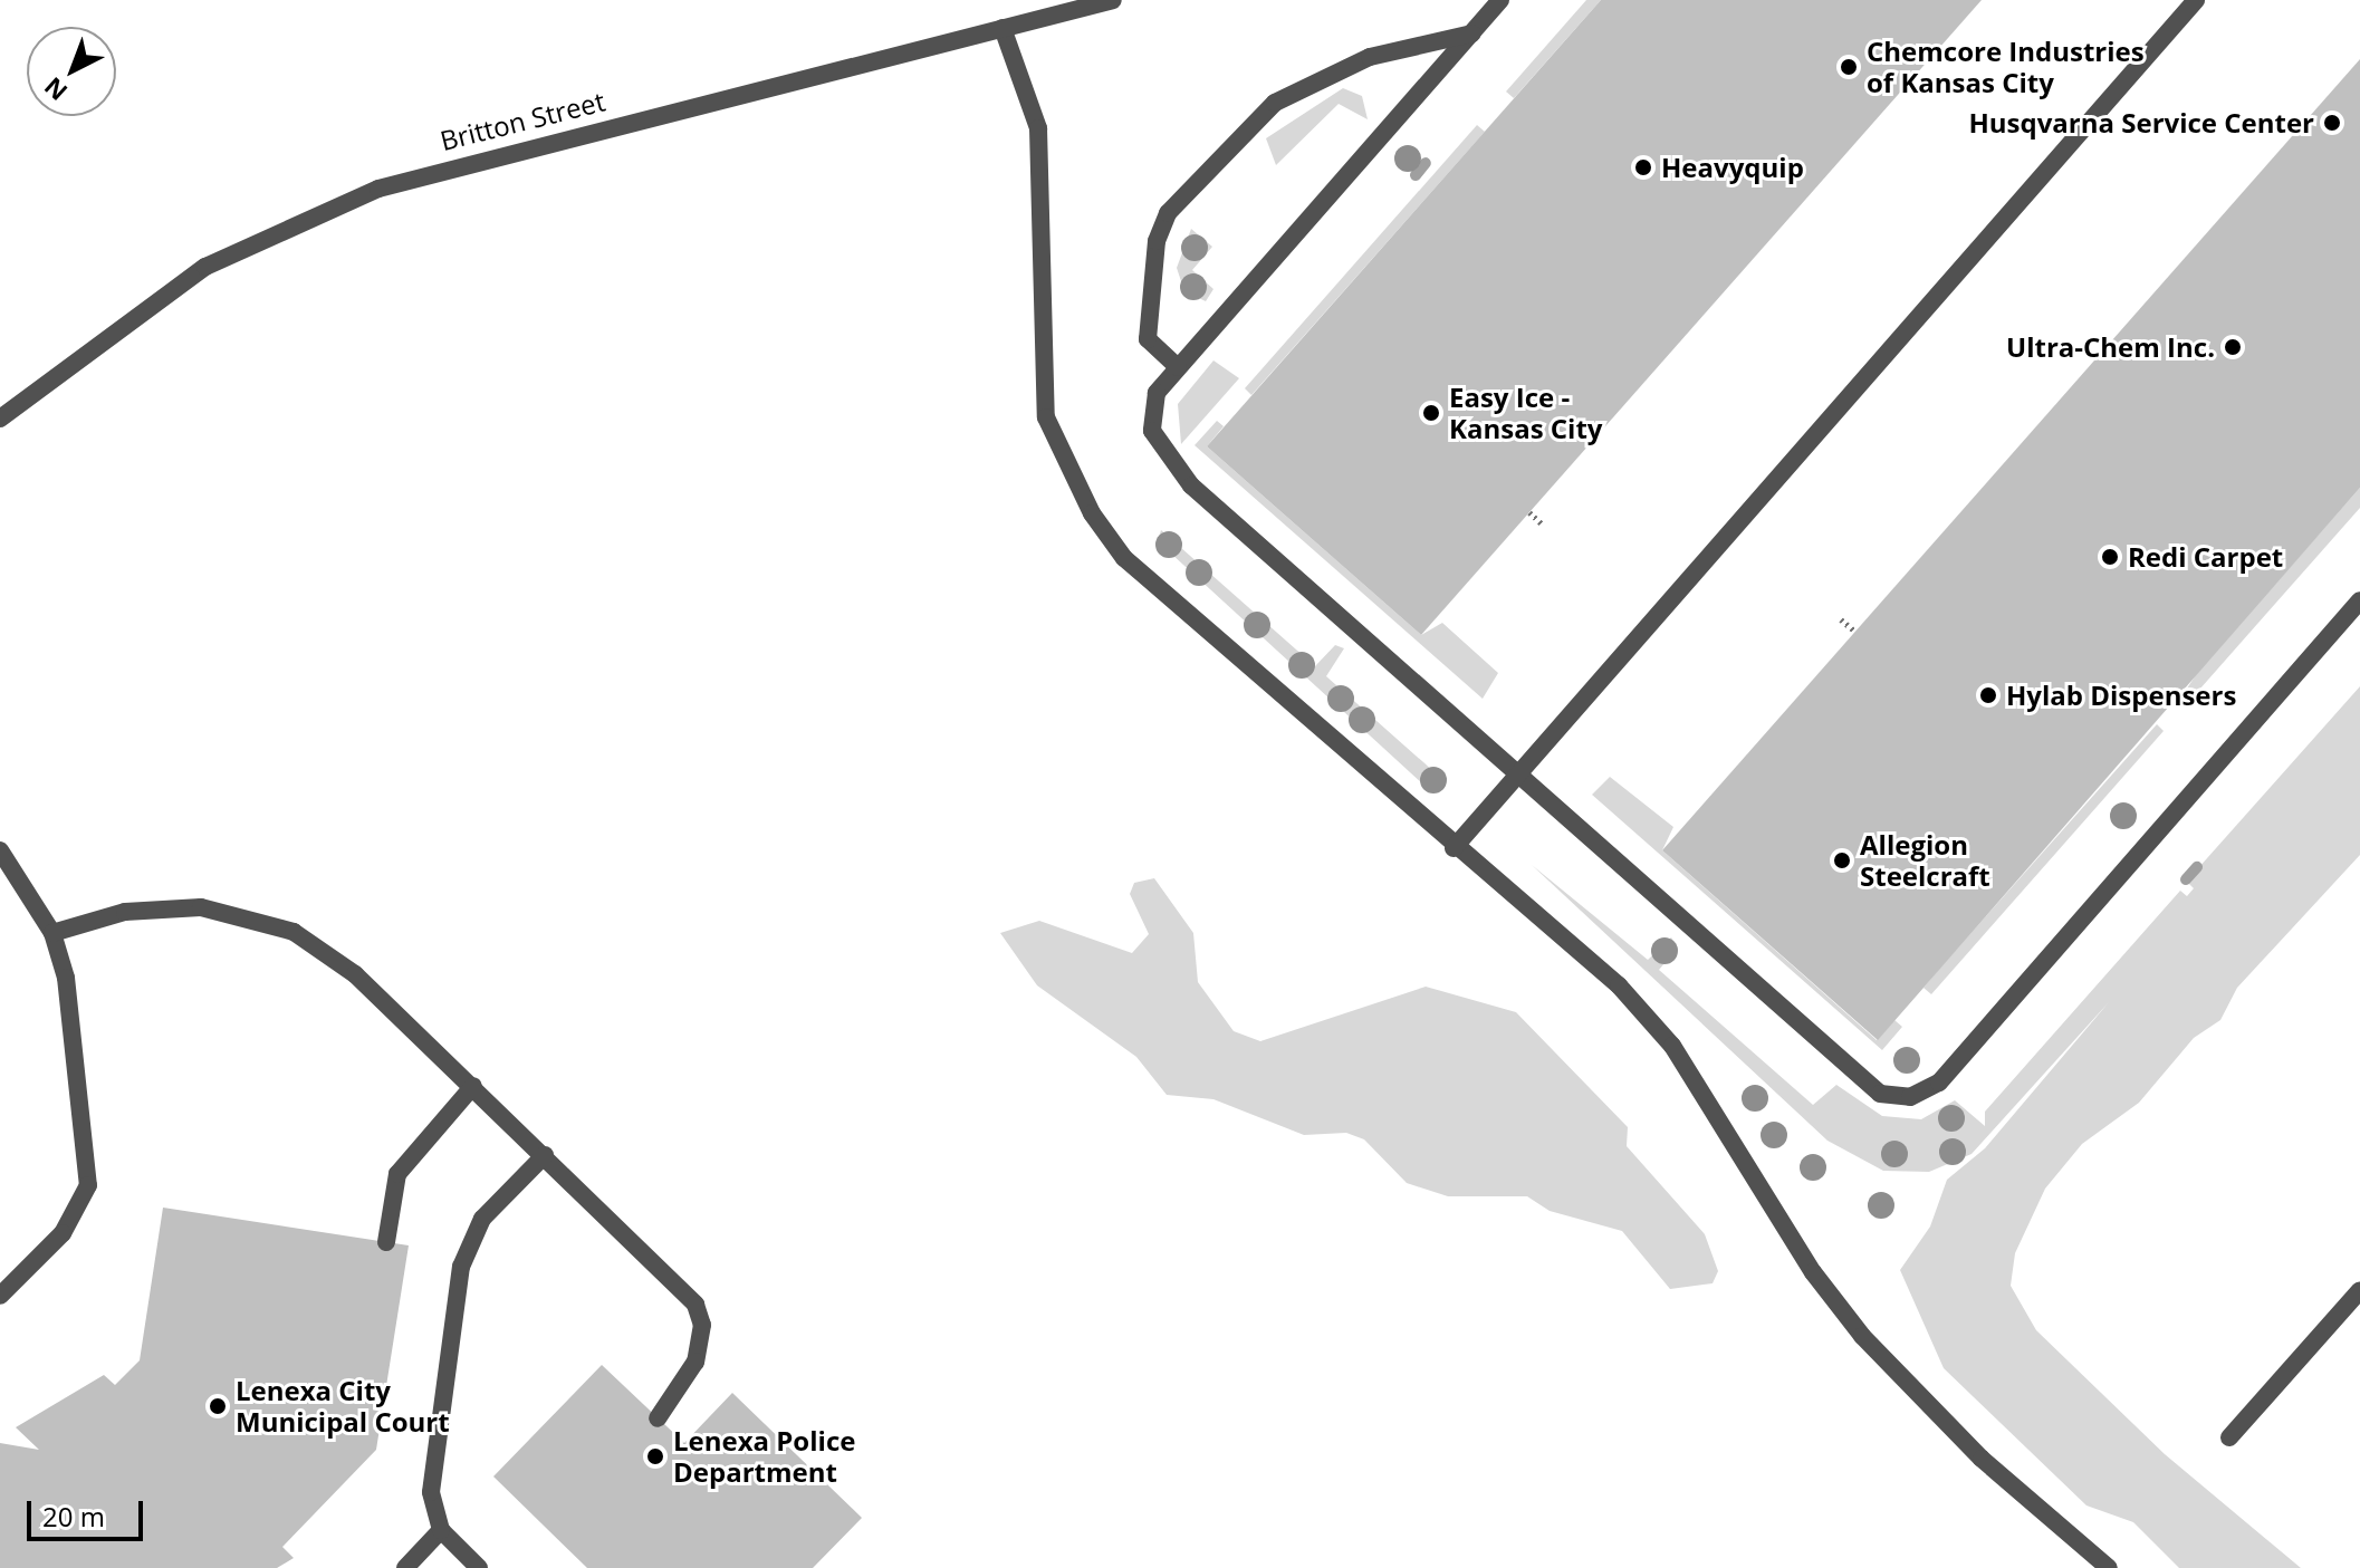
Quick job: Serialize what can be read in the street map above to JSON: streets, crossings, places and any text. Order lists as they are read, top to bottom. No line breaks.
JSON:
{"streets":{"street":["Britton Street"]},"places":["Chemcore Industries of Kansas City","Husqvarna Service Center","Heavyquip","Ultra-Chem Inc.","Easy Ice - Kansas City","Redi Carpet","Hylab Dispensers","Allegion Steelcraft","Lenexa City Municipal Court","Lenexa Police Department"],"scale_bar":"20 m","north":"bottom left"}
